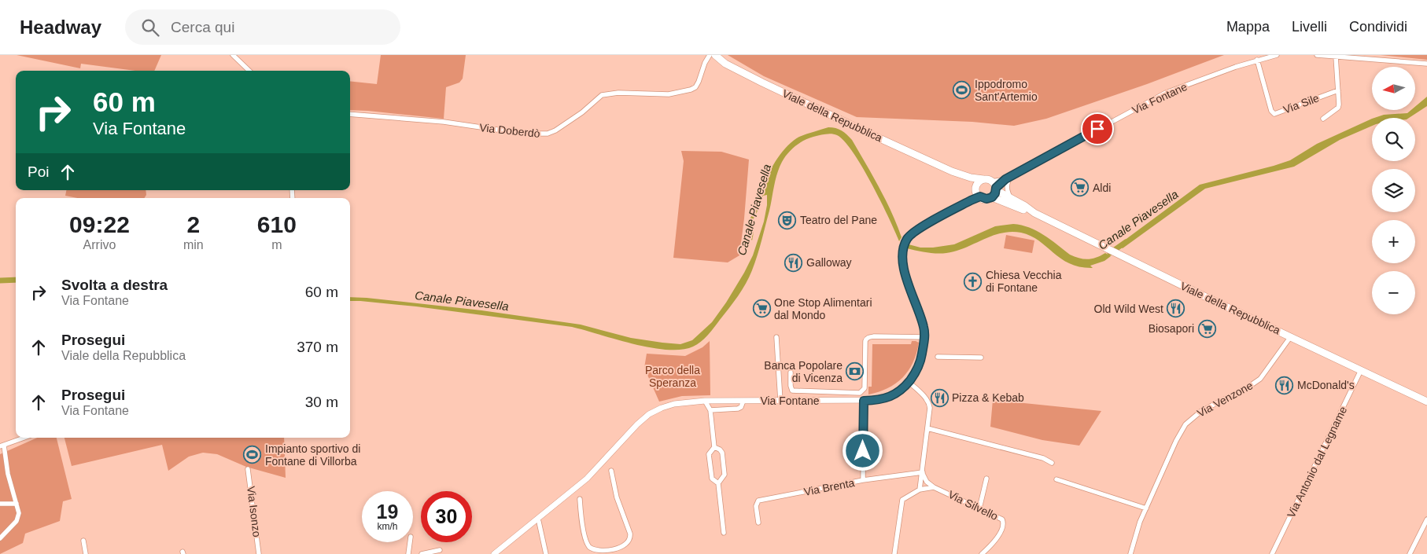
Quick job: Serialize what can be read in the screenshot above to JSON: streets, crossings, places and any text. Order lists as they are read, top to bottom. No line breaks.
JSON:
{"streets":{"main road":["Viale della Repubblica"],"street":["Via Fontane","Via Sile","Via Doberdò","Via Venzone","Via Antonio dal Legname","Via Brenta","Via Silvello","Via Isonzo"]},"crossings":[["Via Fontane","Via Sile"],["Via Fontane","Viale della Repubblica"],["Viale della Repubblica","Via Venzone"],["Viale della Repubblica","Via Antonio dal Legname"]],"water":["Canale Piavesella"],"parks":["Parco della Speranza"],"places":{"sports":["Ippodromo Sant'Artemio","Impianto sportivo di Fontane di Villorba"],"supermarket":["Aldi","One Stop Alimentari dal Mondo","Biosapori"],"theatre":["Teatro del Pane"],"restaurant":["Galloway","Old Wild West","McDonald's","Pizza & Kebab"],"church":["Chiesa Vecchia di Fontane"],"bank":["Banca Popolare di Vicenza"]},"north":"left","page":{"header":"Headway","search":"Cerca qui","nav":["Mappa","Livelli","Condividi"],"map_buttons":["+","−"],"turn":["60 m","Via Fontane"],"then":"Poi","eta":["09:22","Arrivo","2","min","610","m"],"list":[{"name":"Svolta a destra","note":"Via Fontane","value":"60 m"},{"name":"Prosegui","note":"Viale della Repubblica","value":"370 m"},{"name":"Prosegui","note":"Via Fontane","value":"30 m"}],"speed":"19 km/h","limit":"30"}}
